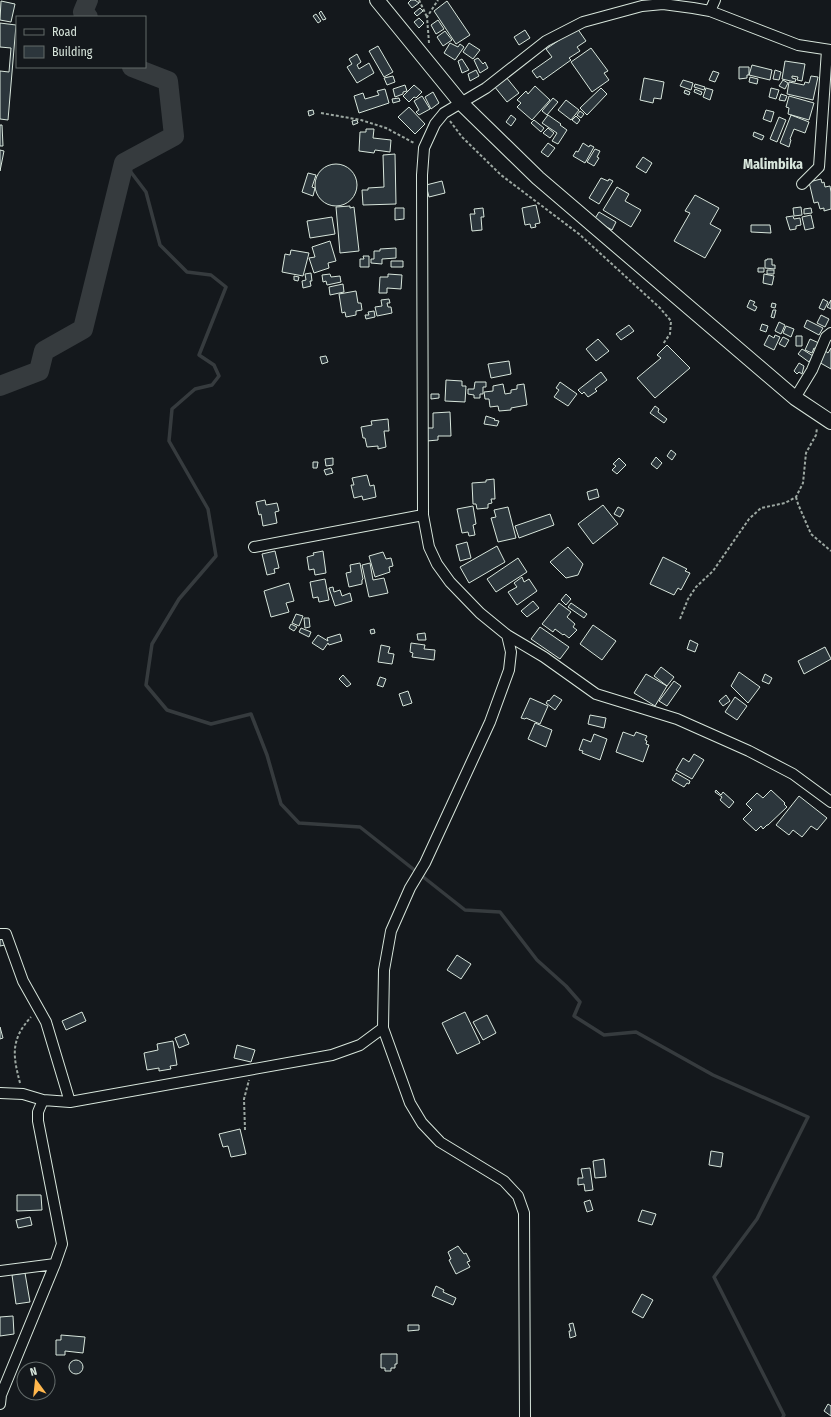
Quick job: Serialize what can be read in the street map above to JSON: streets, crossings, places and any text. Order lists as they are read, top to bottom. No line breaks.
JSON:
{"districts":["Malimbika"],"legend":["Road","Building"],"north":"top"}
